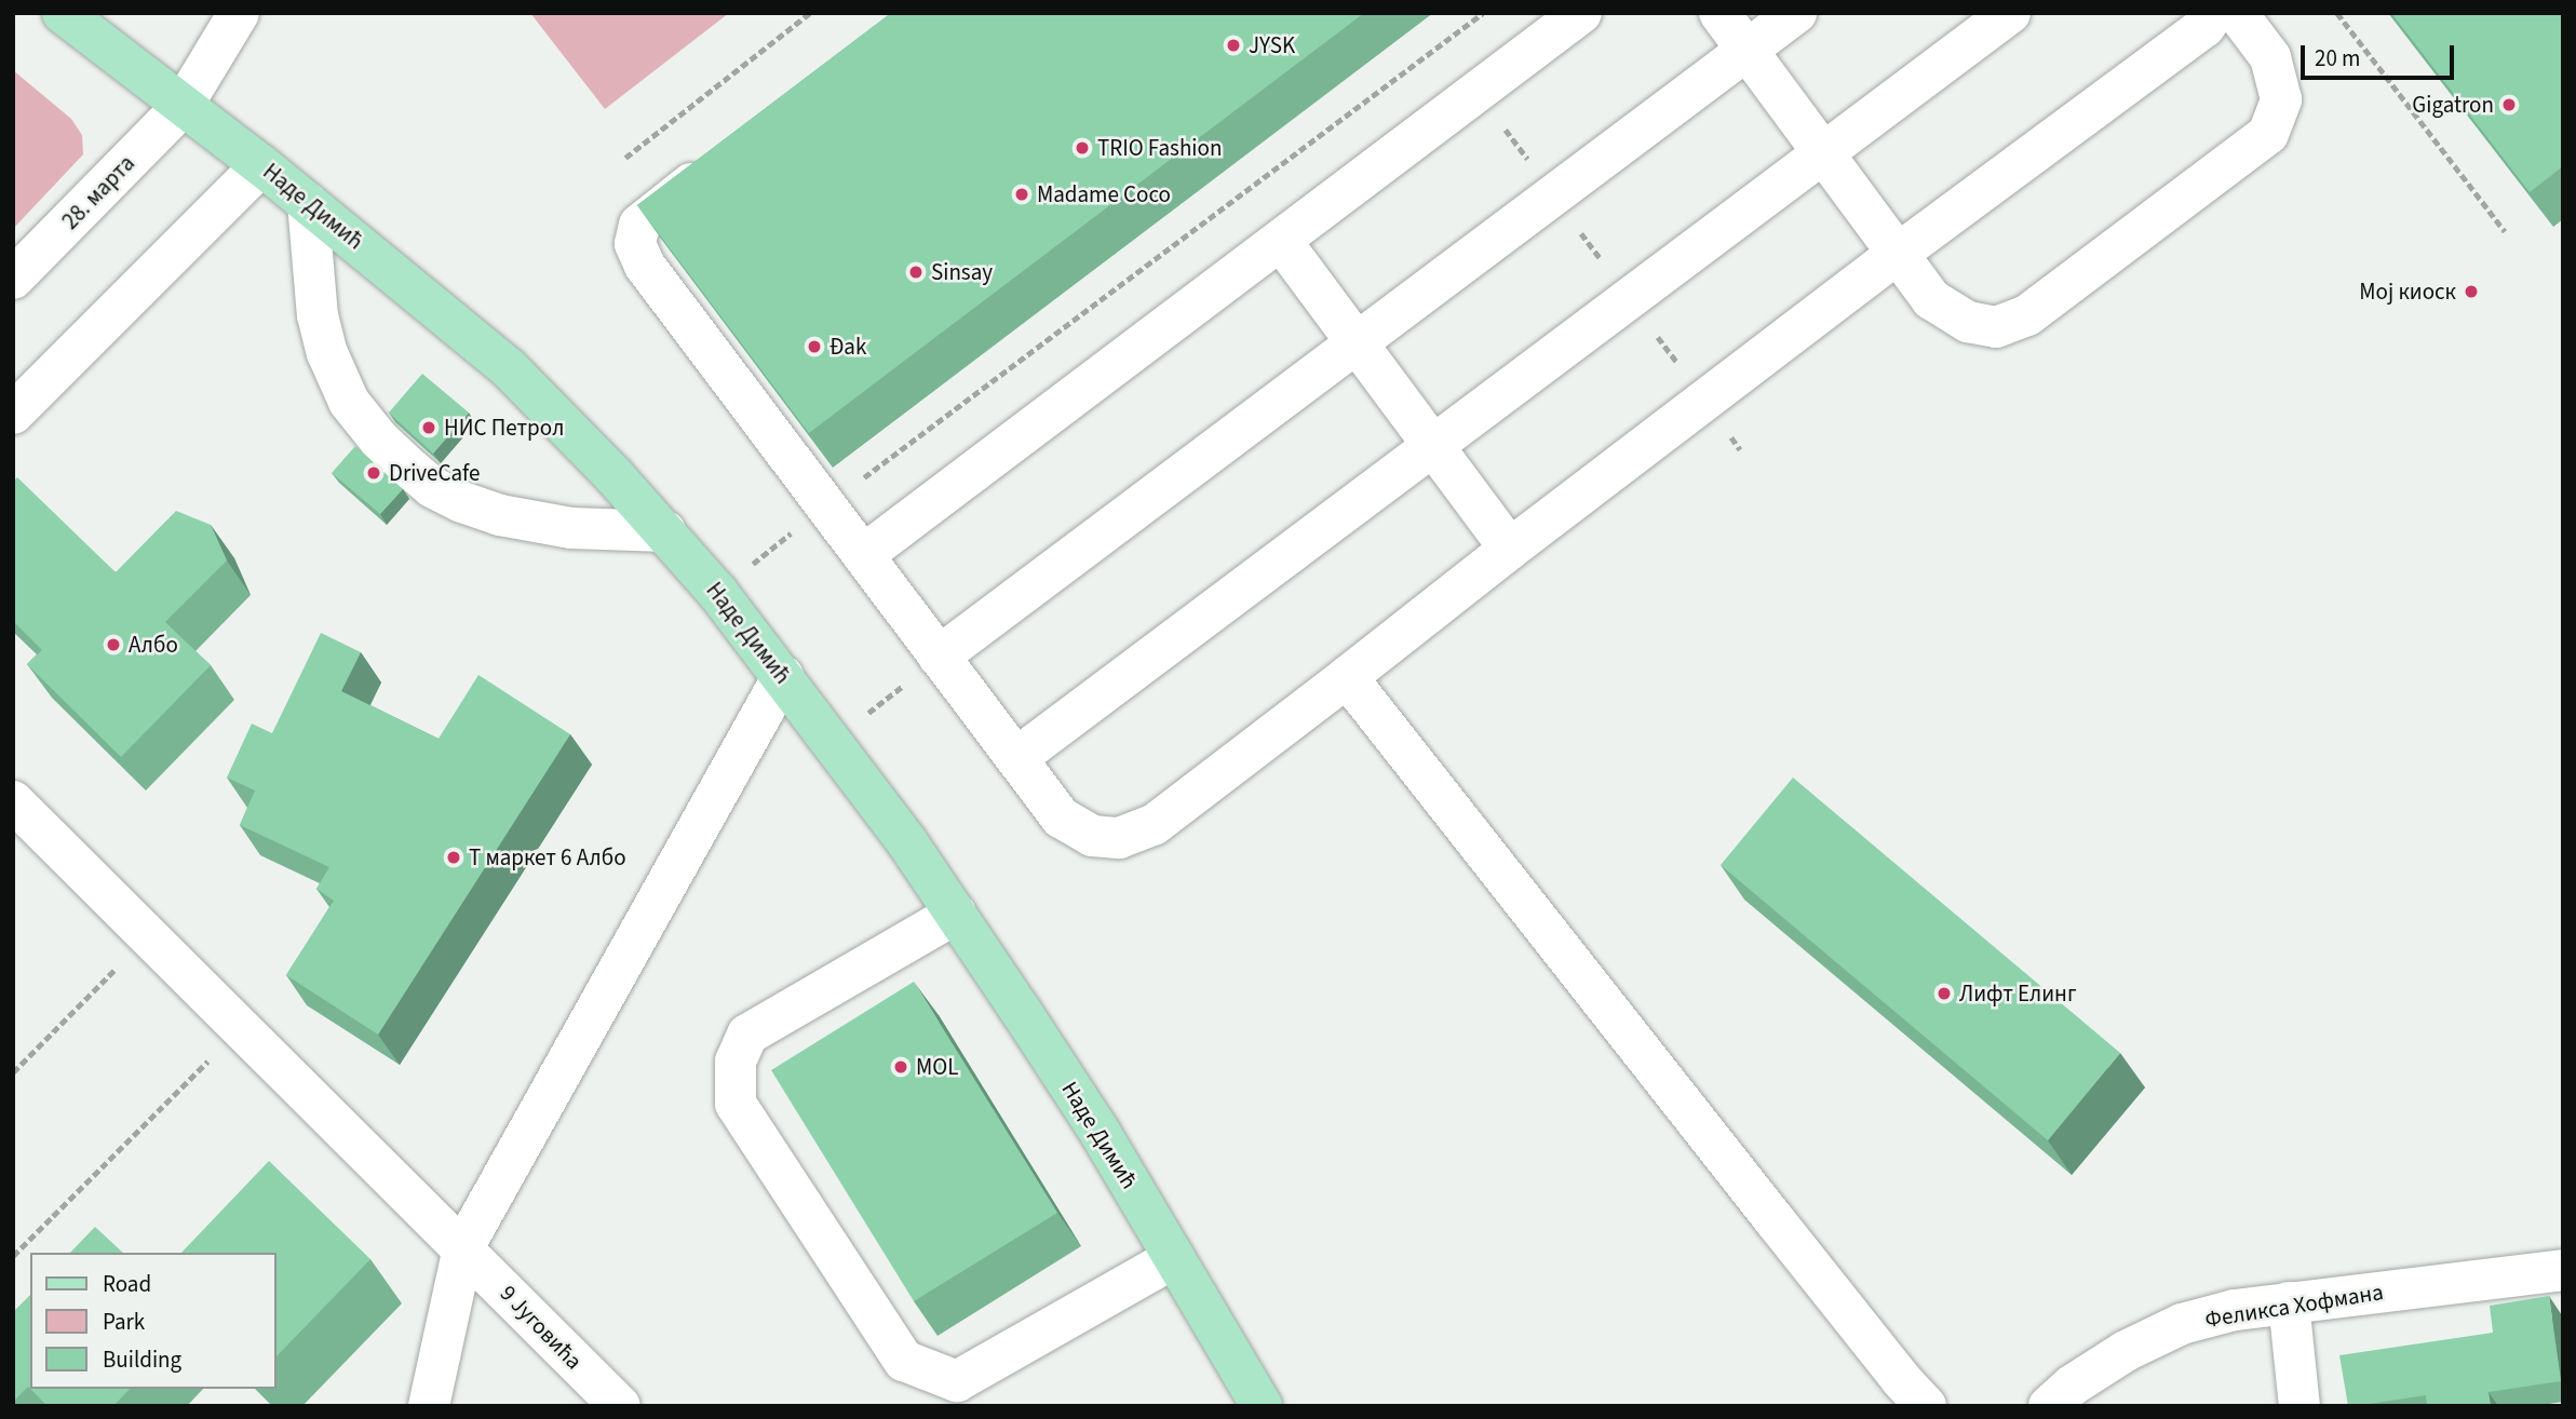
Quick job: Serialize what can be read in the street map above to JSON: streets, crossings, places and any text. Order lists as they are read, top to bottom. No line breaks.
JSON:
{"streets":{"main road":["Наде Димић"],"street":["28. марта","Феликса Хофмана","9 Југовића"]},"crossings":[["28. марта","Наде Димић"]],"places":["JYSK","Gigatron","TRIO Fashion","Madame Coco","Sinsay","Мој киоск","Đak","НИС Петрол","DriveCafe","Албо","Т маркет 6 Албо","Лифт Елинг","MOL"],"legend":["Road","Park","Building"],"scale_bar":"20 m"}
